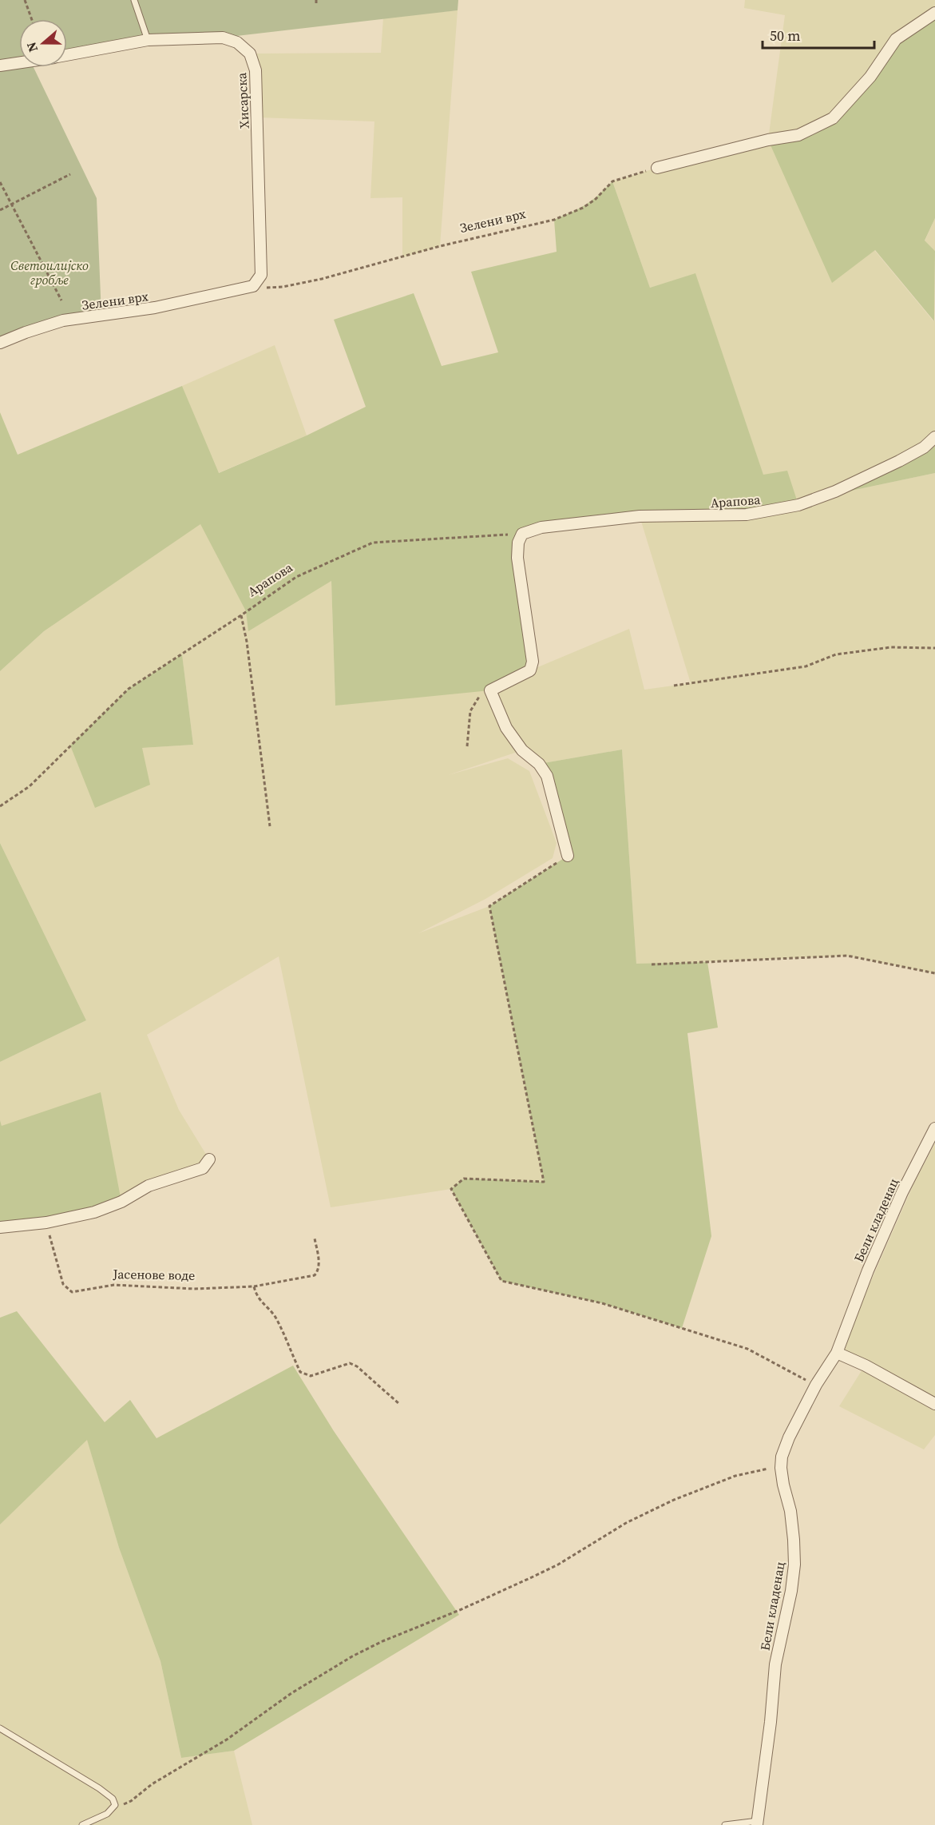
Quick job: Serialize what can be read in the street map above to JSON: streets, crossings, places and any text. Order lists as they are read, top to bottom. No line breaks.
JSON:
{"streets":{"street":["Хисарска","Зелени врх","Арапова","Бели кладенац"],"path":["Јасенове воде"]},"crossings":[["Хисарска","Зелени врх"]],"parks":["Светоилијско гробље"],"scale_bar":"50 m","north":"left"}
